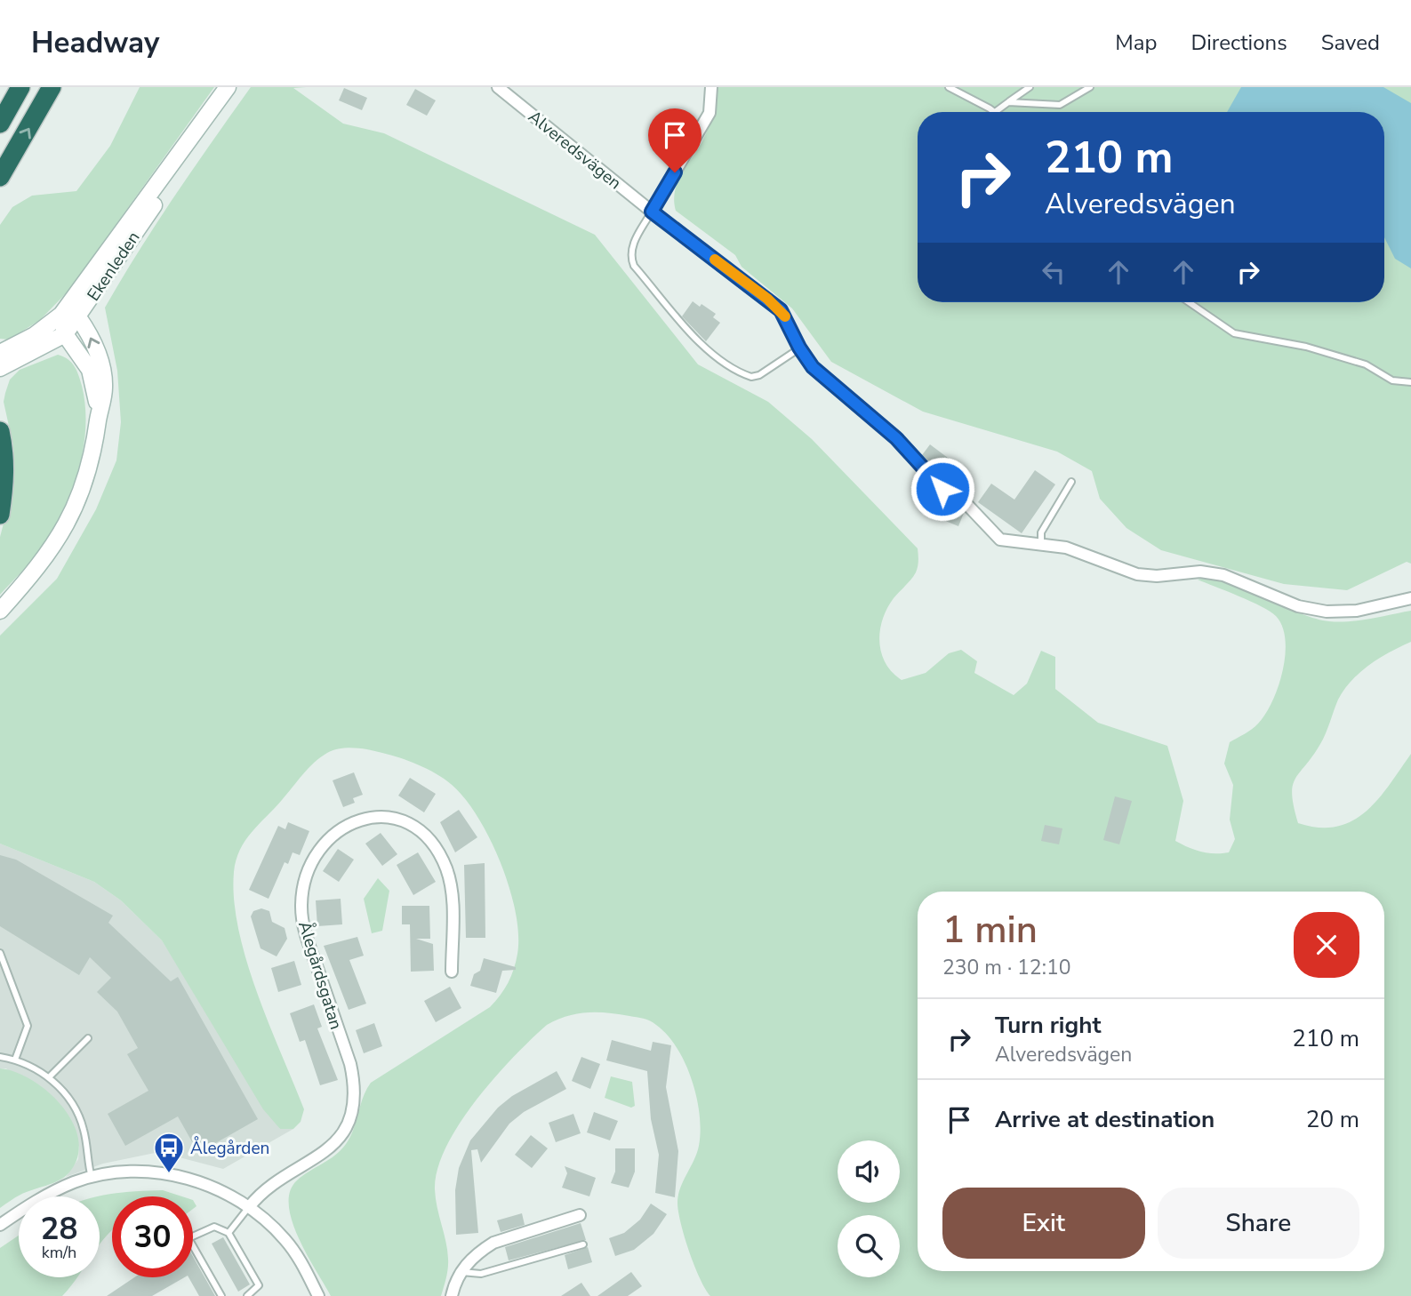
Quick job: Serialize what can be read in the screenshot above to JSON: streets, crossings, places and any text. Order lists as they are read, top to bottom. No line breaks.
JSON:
{"streets":{"street":["Alveredsvägen","Ekenleden","Ålegårdsgatan"]},"places":{"bus stop":["Ålegården"]},"page":{"header":"Headway","nav":["Map","Directions","Saved"],"turn":["210 m","Alveredsvägen"],"heading":["1 min","230 m · 12:10"],"list":[{"name":"Turn right","note":"Alveredsvägen","value":"210 m"},{"name":"Arrive at destination","value":"20 m"}],"buttons":["Exit","Share"],"speed":"28 km/h","limit":"30"}}
